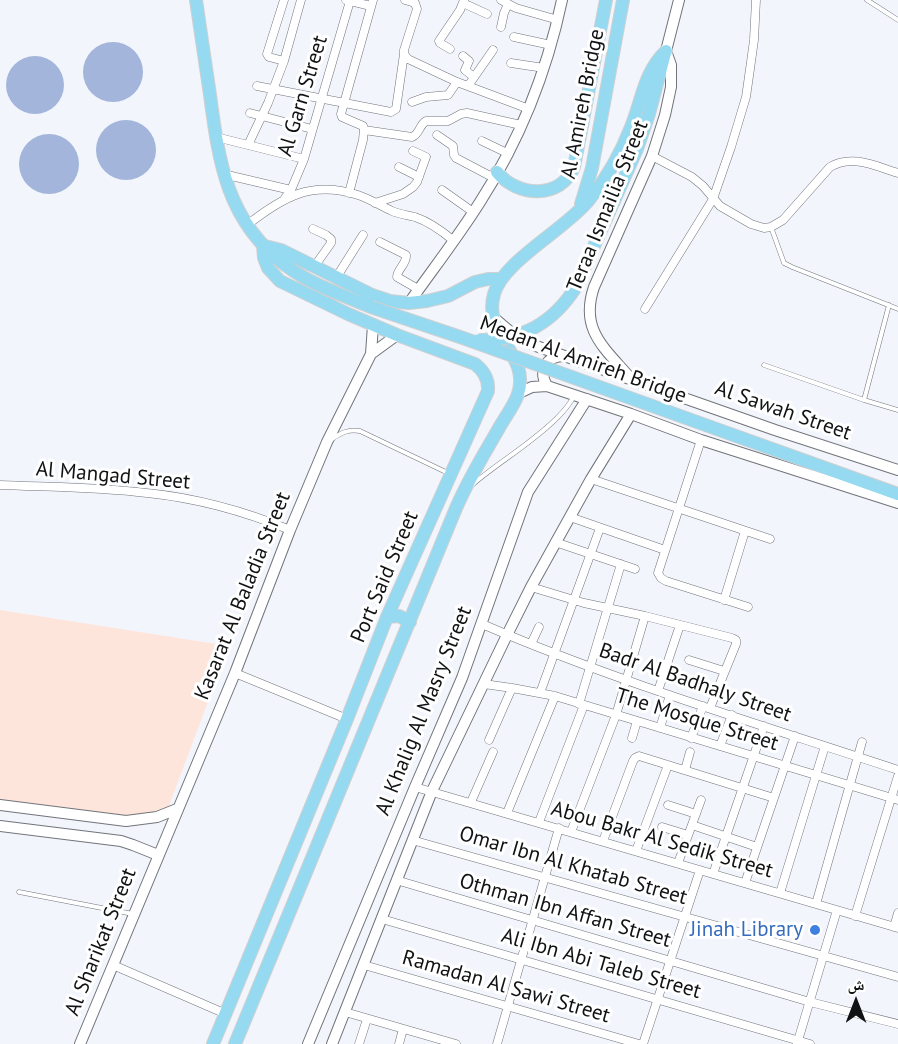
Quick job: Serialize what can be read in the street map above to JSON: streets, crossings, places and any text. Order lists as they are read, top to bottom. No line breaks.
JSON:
{"streets":{"main road":["Al Amireh Bridge","Teraa Ismailia Street","Medan Al Amireh Bridge","Al Sawah Street","Port Said Street","Kasarat Al Baladia Street","Al Khalig Al Masry Street","Al Sharikat Street"],"street":["Al Garn Street","Al Mangad Street","Badr Al Badhaly Street","The Mosque Street","Abou Bakr Al Sedik Street","Omar Ibn Al Khatab Street","Othman Ibn Affan Street","Ali Ibn Abi Taleb Street","Ramadan Al Sawi Street"]},"crossings":[["Teraa Ismailia Street","Al Sawah Street"],["Medan Al Amireh Bridge","Port Said Street"],["Al Mangad Street","Kasarat Al Baladia Street"],["Port Said Street","Kasarat Al Baladia Street"],["Kasarat Al Baladia Street","Al Sharikat Street"],["Badr Al Badhaly Street","Al Khalig Al Masry Street"],["Al Khalig Al Masry Street","The Mosque Street"],["Al Khalig Al Masry Street","Abou Bakr Al Sedik Street"],["Al Khalig Al Masry Street","Omar Ibn Al Khatab Street"],["Al Khalig Al Masry Street","Othman Ibn Affan Street"],["Al Khalig Al Masry Street","Ali Ibn Abi Taleb Street"],["Al Khalig Al Masry Street","Ramadan Al Sawi Street"]],"places":["Jinah Library"],"north":"top"}
